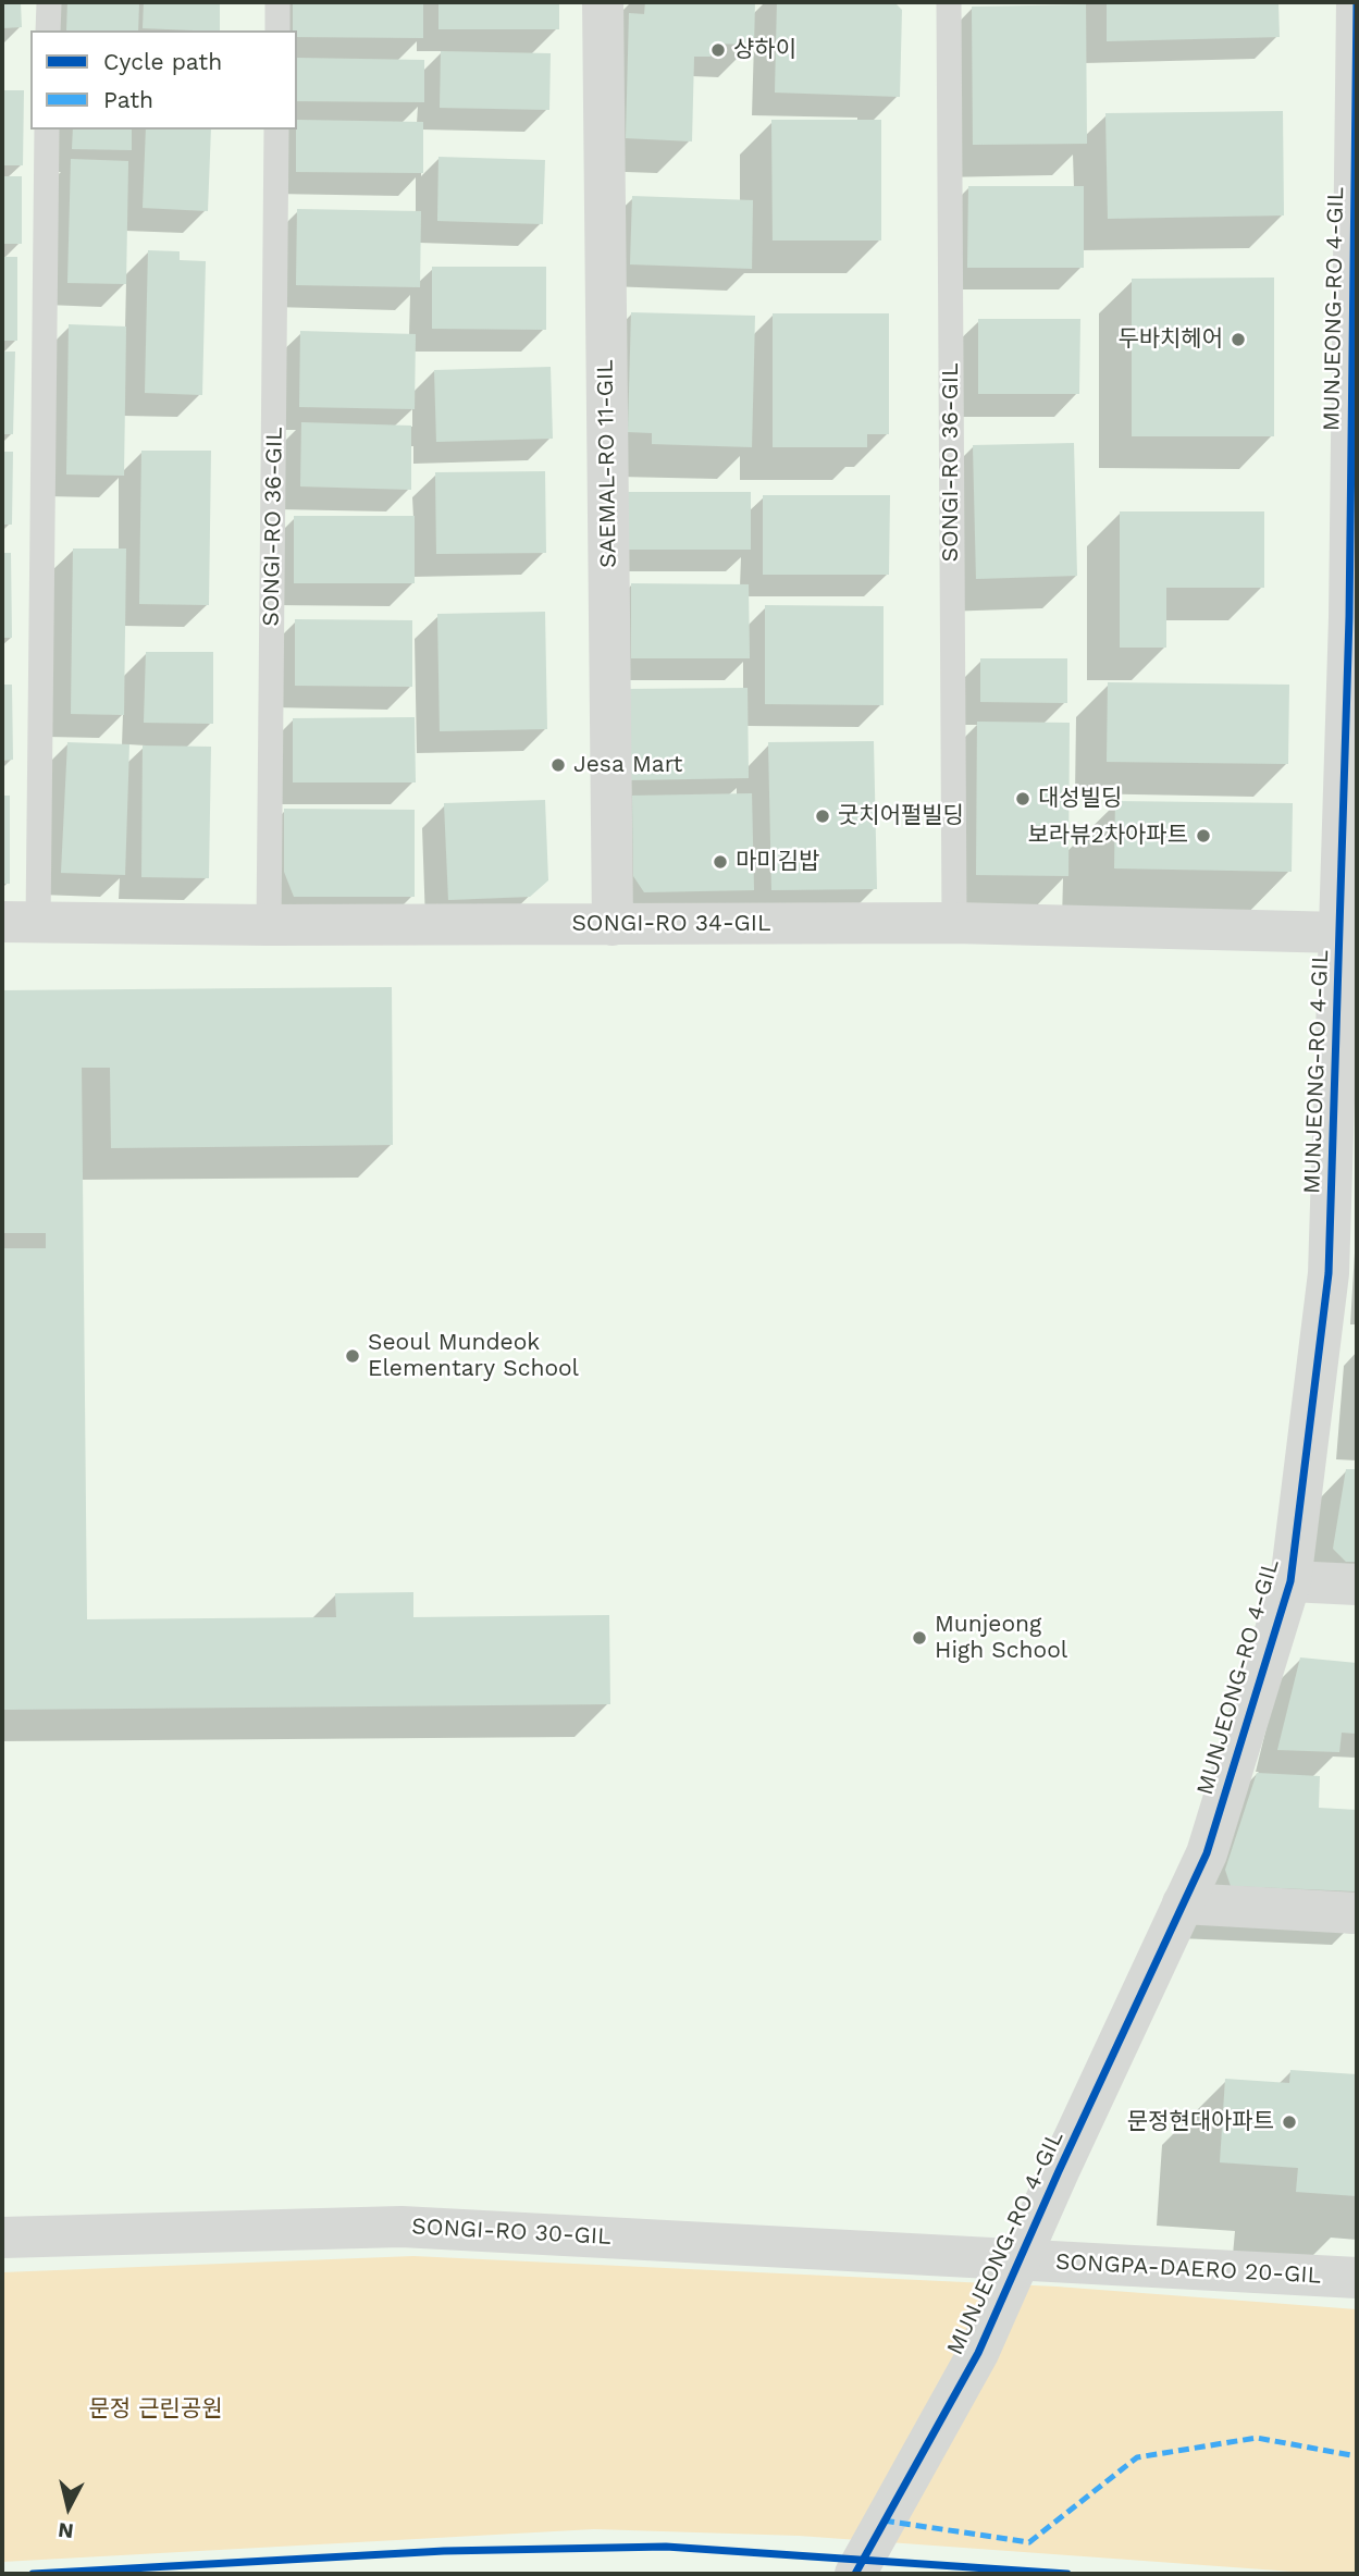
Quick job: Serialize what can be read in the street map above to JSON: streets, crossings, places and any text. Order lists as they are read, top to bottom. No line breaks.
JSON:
{"streets":{"street":["MUNJEONG-RO 4-GIL","SAEMAL-RO 11-GIL","SONGI-RO 34-GIL","SONGI-RO 30-GIL","SONGPA-DAERO 20-GIL"],"lane":["SONGI-RO 36-GIL"]},"crossings":[["MUNJEONG-RO 4-GIL","SONGI-RO 34-GIL"],["MUNJEONG-RO 4-GIL","SONGI-RO 30-GIL"],["MUNJEONG-RO 4-GIL","SONGPA-DAERO 20-GIL"],["SONGI-RO 36-GIL","SONGI-RO 34-GIL"],["SAEMAL-RO 11-GIL","SONGI-RO 34-GIL"],["SONGI-RO 30-GIL","SONGPA-DAERO 20-GIL"]],"parks":["문정 근린공원"],"places":["샹하이","두바치헤어","Jesa Mart","대성빌딩","굿치어펄빌딩","보라뷰2차아파트","마미김밥","Seoul Mundeok Elementary School","Munjeong High School","문정현대아파트"],"legend":["Cycle path","Path"],"north":"bottom"}
